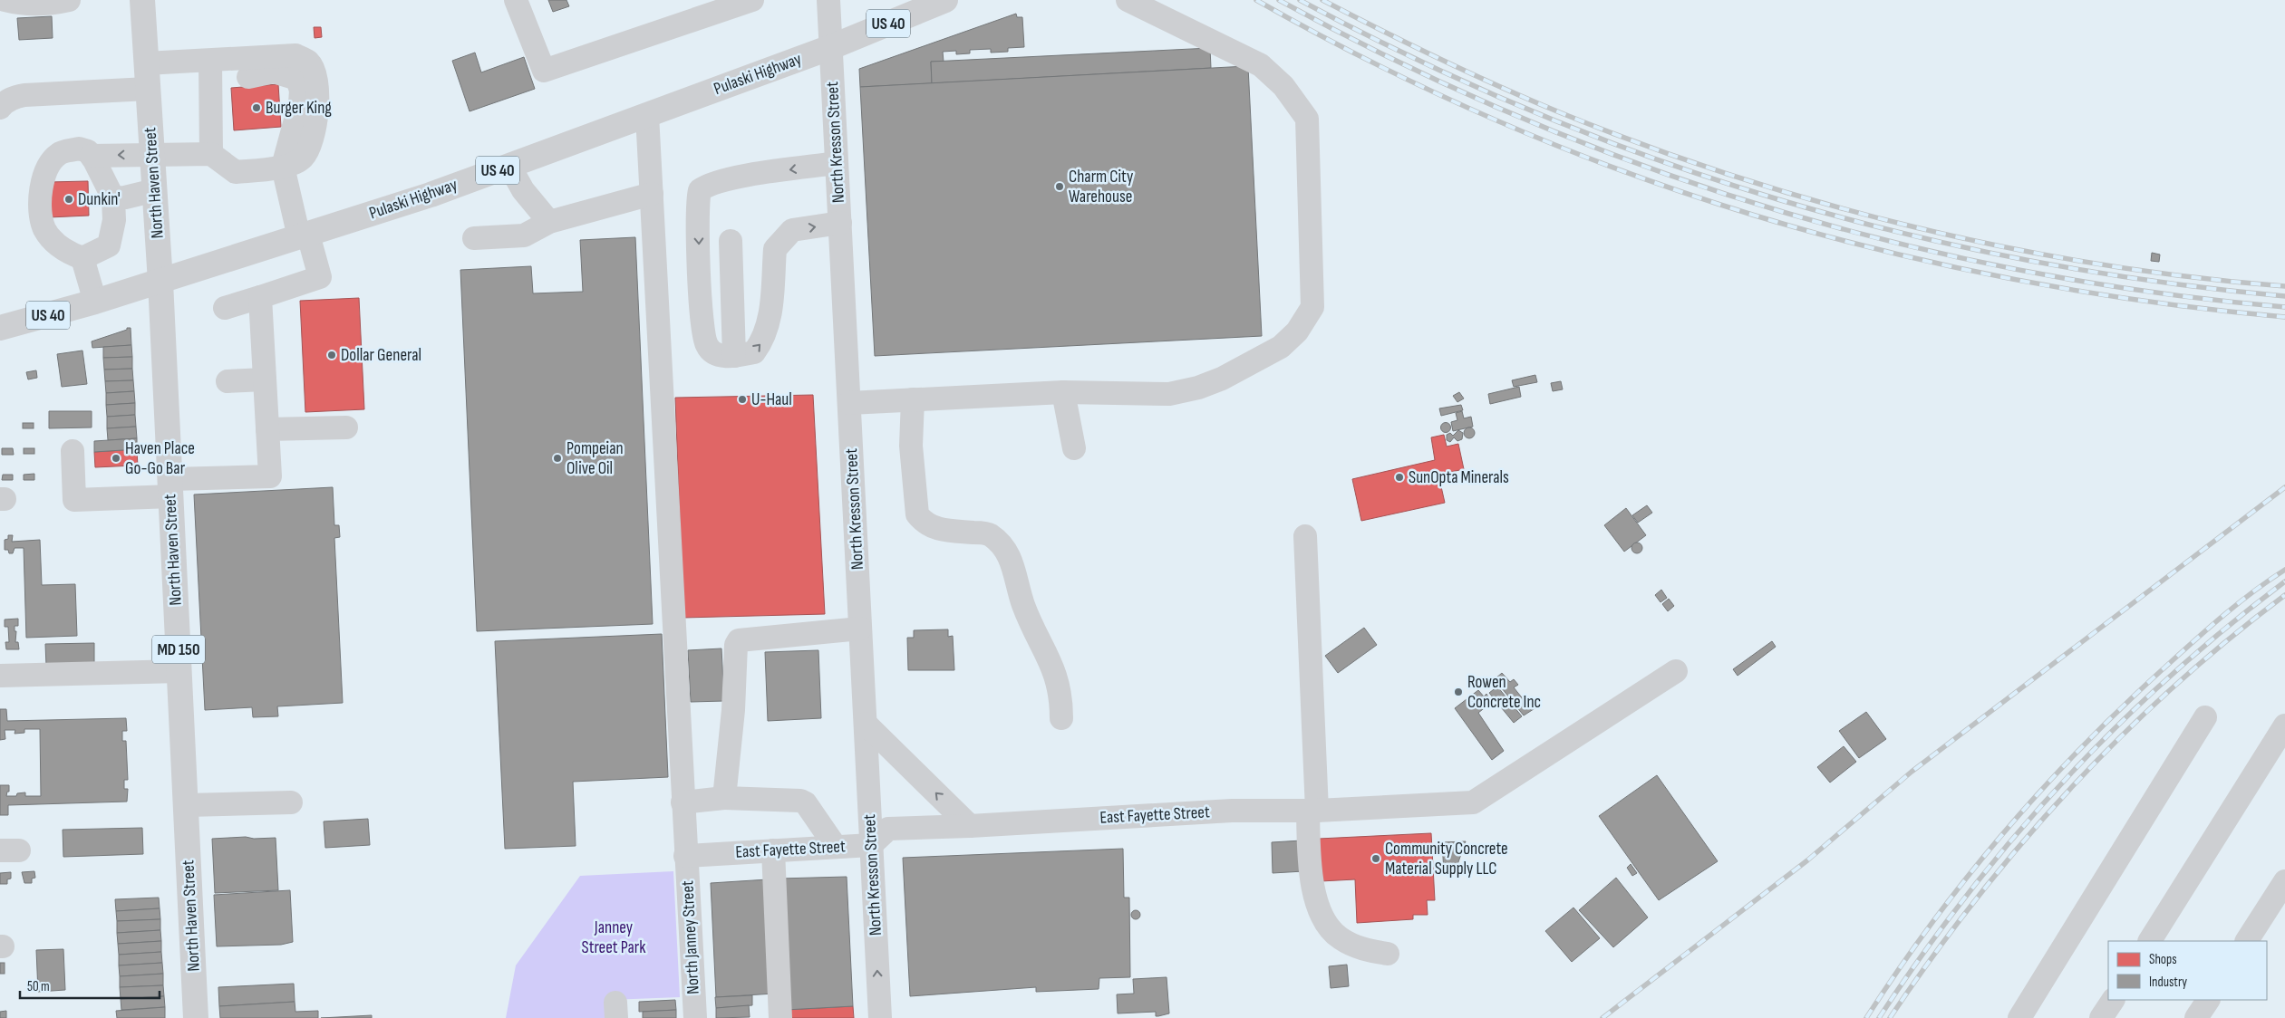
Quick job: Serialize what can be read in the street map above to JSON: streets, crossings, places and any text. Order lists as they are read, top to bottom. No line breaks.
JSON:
{"streets":{"main road":["US 40","Pulaski Highway","North Haven Street","MD 150"],"street":["North Kresson Street","East Fayette Street","North Janney Street"]},"crossings":[["Pulaski Highway","North Kresson Street"],["Pulaski Highway","North Haven Street"],["Pulaski Highway","North Janney Street"],["North Kresson Street","East Fayette Street"],["East Fayette Street","North Janney Street"]],"parks":["Janney Street Park"],"places":["Burger King","Charm City Warehouse","Dunkin'","Dollar General","U-Haul","Haven Place Go-Go Bar","Pompeian Olive Oil","SunOpta Minerals","Rowen Concrete Inc","Community Concrete Material Supply LLC"],"legend":["Shops","Industry"],"scale_bar":"50 m"}
